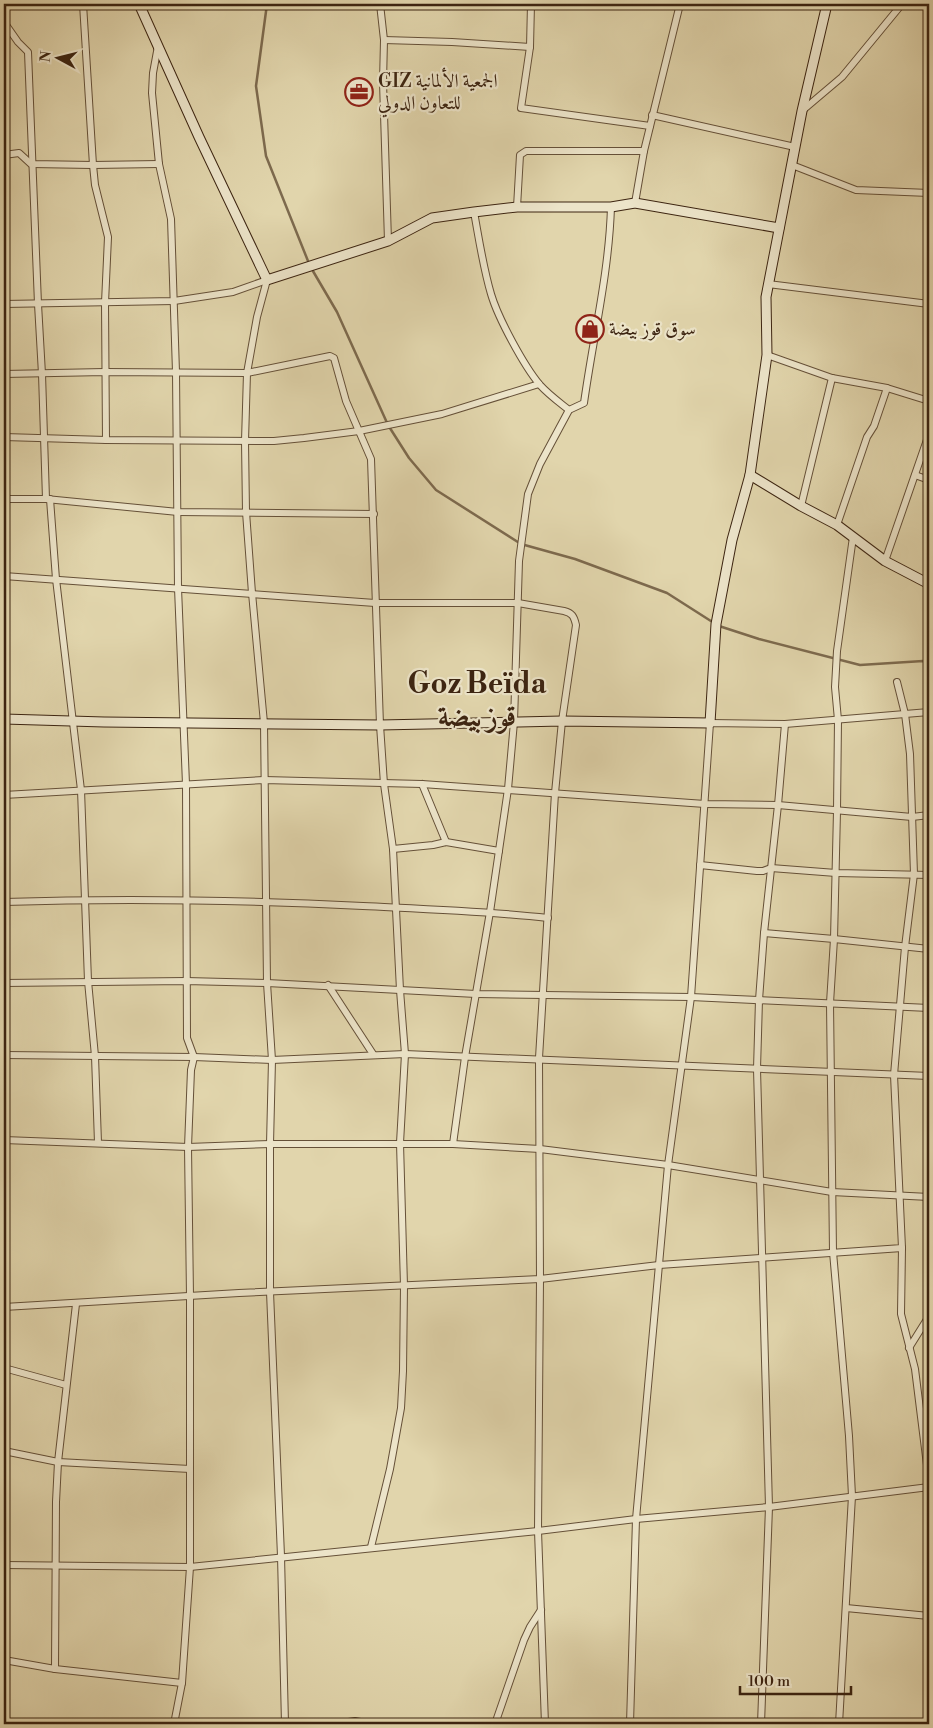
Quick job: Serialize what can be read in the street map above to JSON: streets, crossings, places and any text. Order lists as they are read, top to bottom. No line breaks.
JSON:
{"districts":["Goz Beïda قوز بيضة"],"places":{"office":["GIZ الجمعية الألمانية للتعاون الدولي"],"shop":["سوق قوز بيضة"]},"scale_bar":"100 m","north":"left"}
